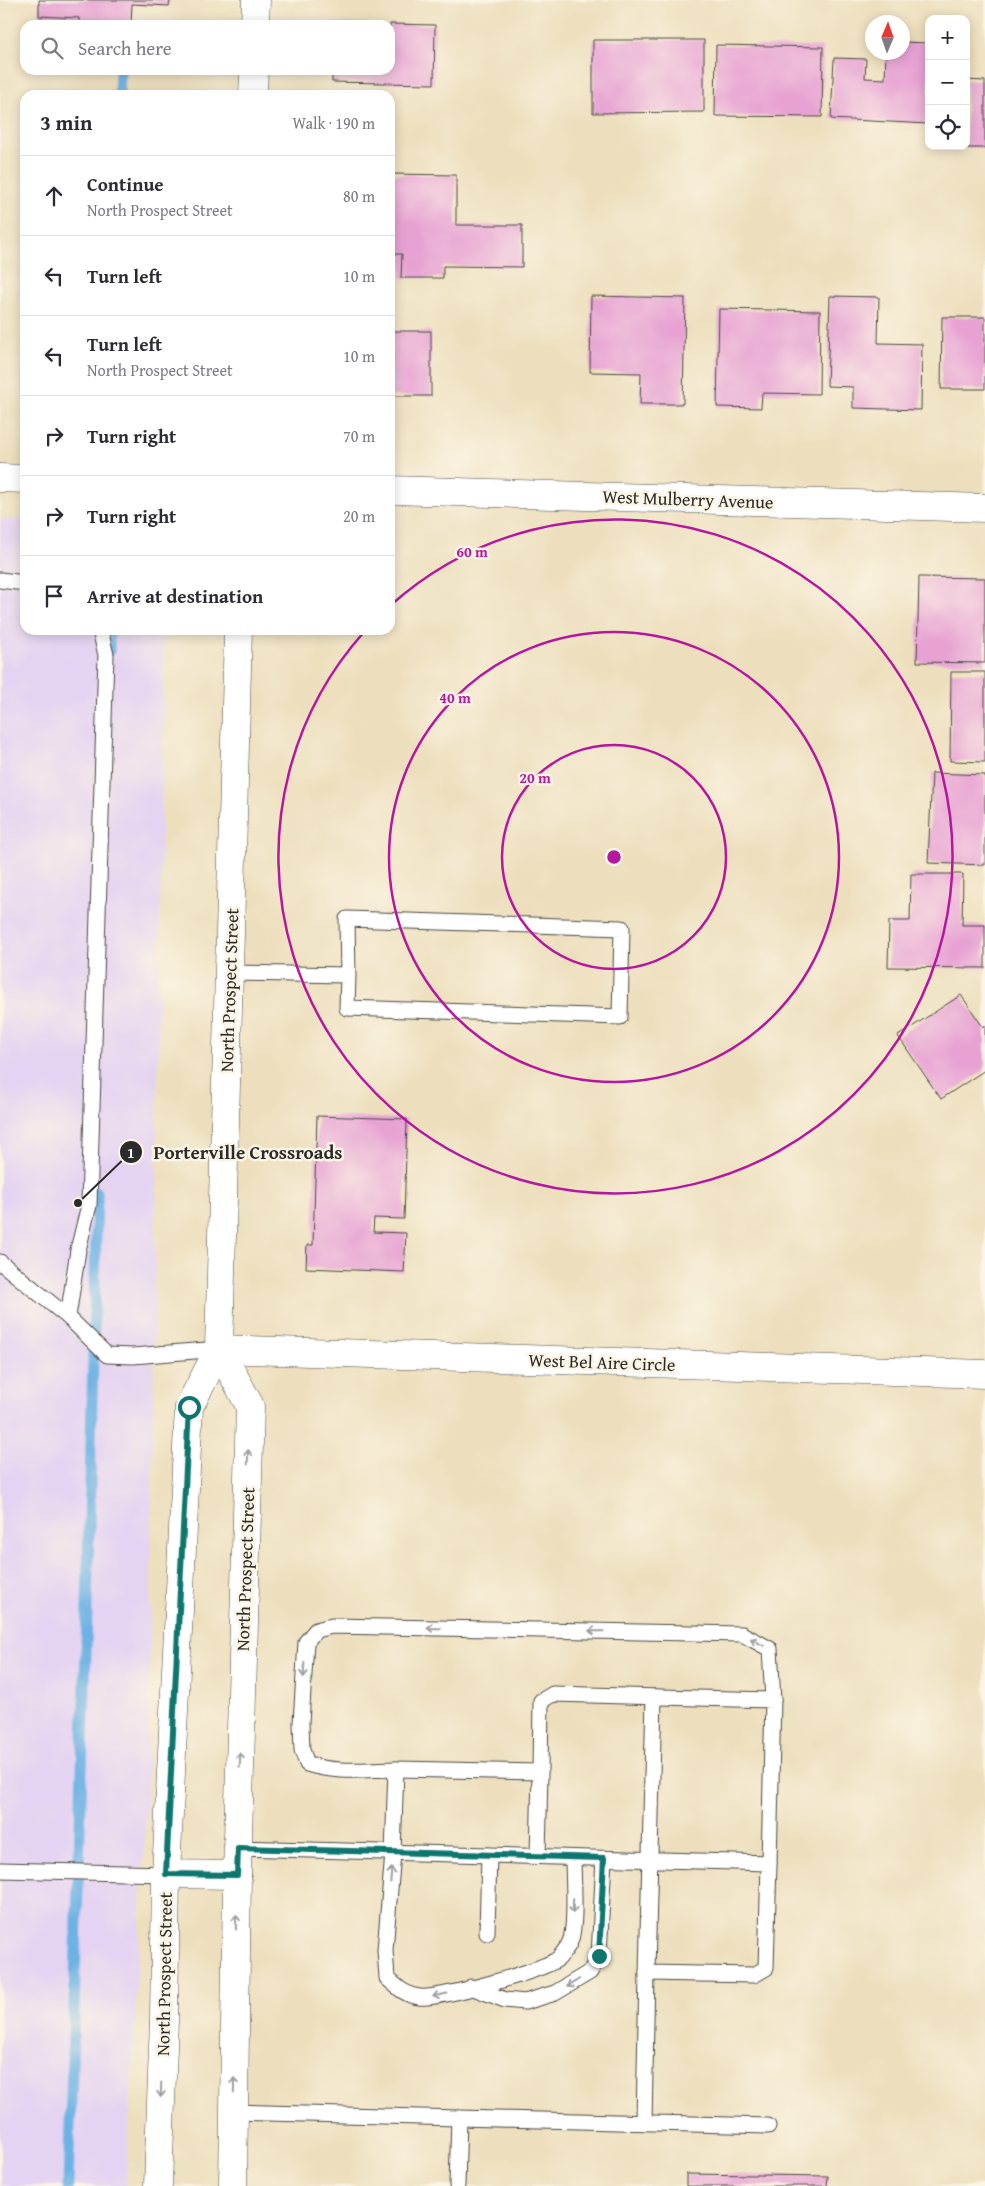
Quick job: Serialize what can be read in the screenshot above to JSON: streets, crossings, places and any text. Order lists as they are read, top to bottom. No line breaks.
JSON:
{"streets":{"street":["West Mulberry Avenue","North Prospect Street","West Bel Aire Circle"]},"crossings":[["North Prospect Street","West Bel Aire Circle"]],"places":["Porterville Crossroads"],"north":"top","page":{"map_buttons":["+","−"],"search":"Search here","heading":["3 min","Walk · 190 m"],"list":[["Continue","North Prospect Street","80 m"],["Turn left","10 m"],["Turn left","North Prospect Street","10 m"],["Turn right","70 m"],["Turn right","20 m"],"Arrive at destination"]},"rings":["60 m","40 m","20 m"]}
